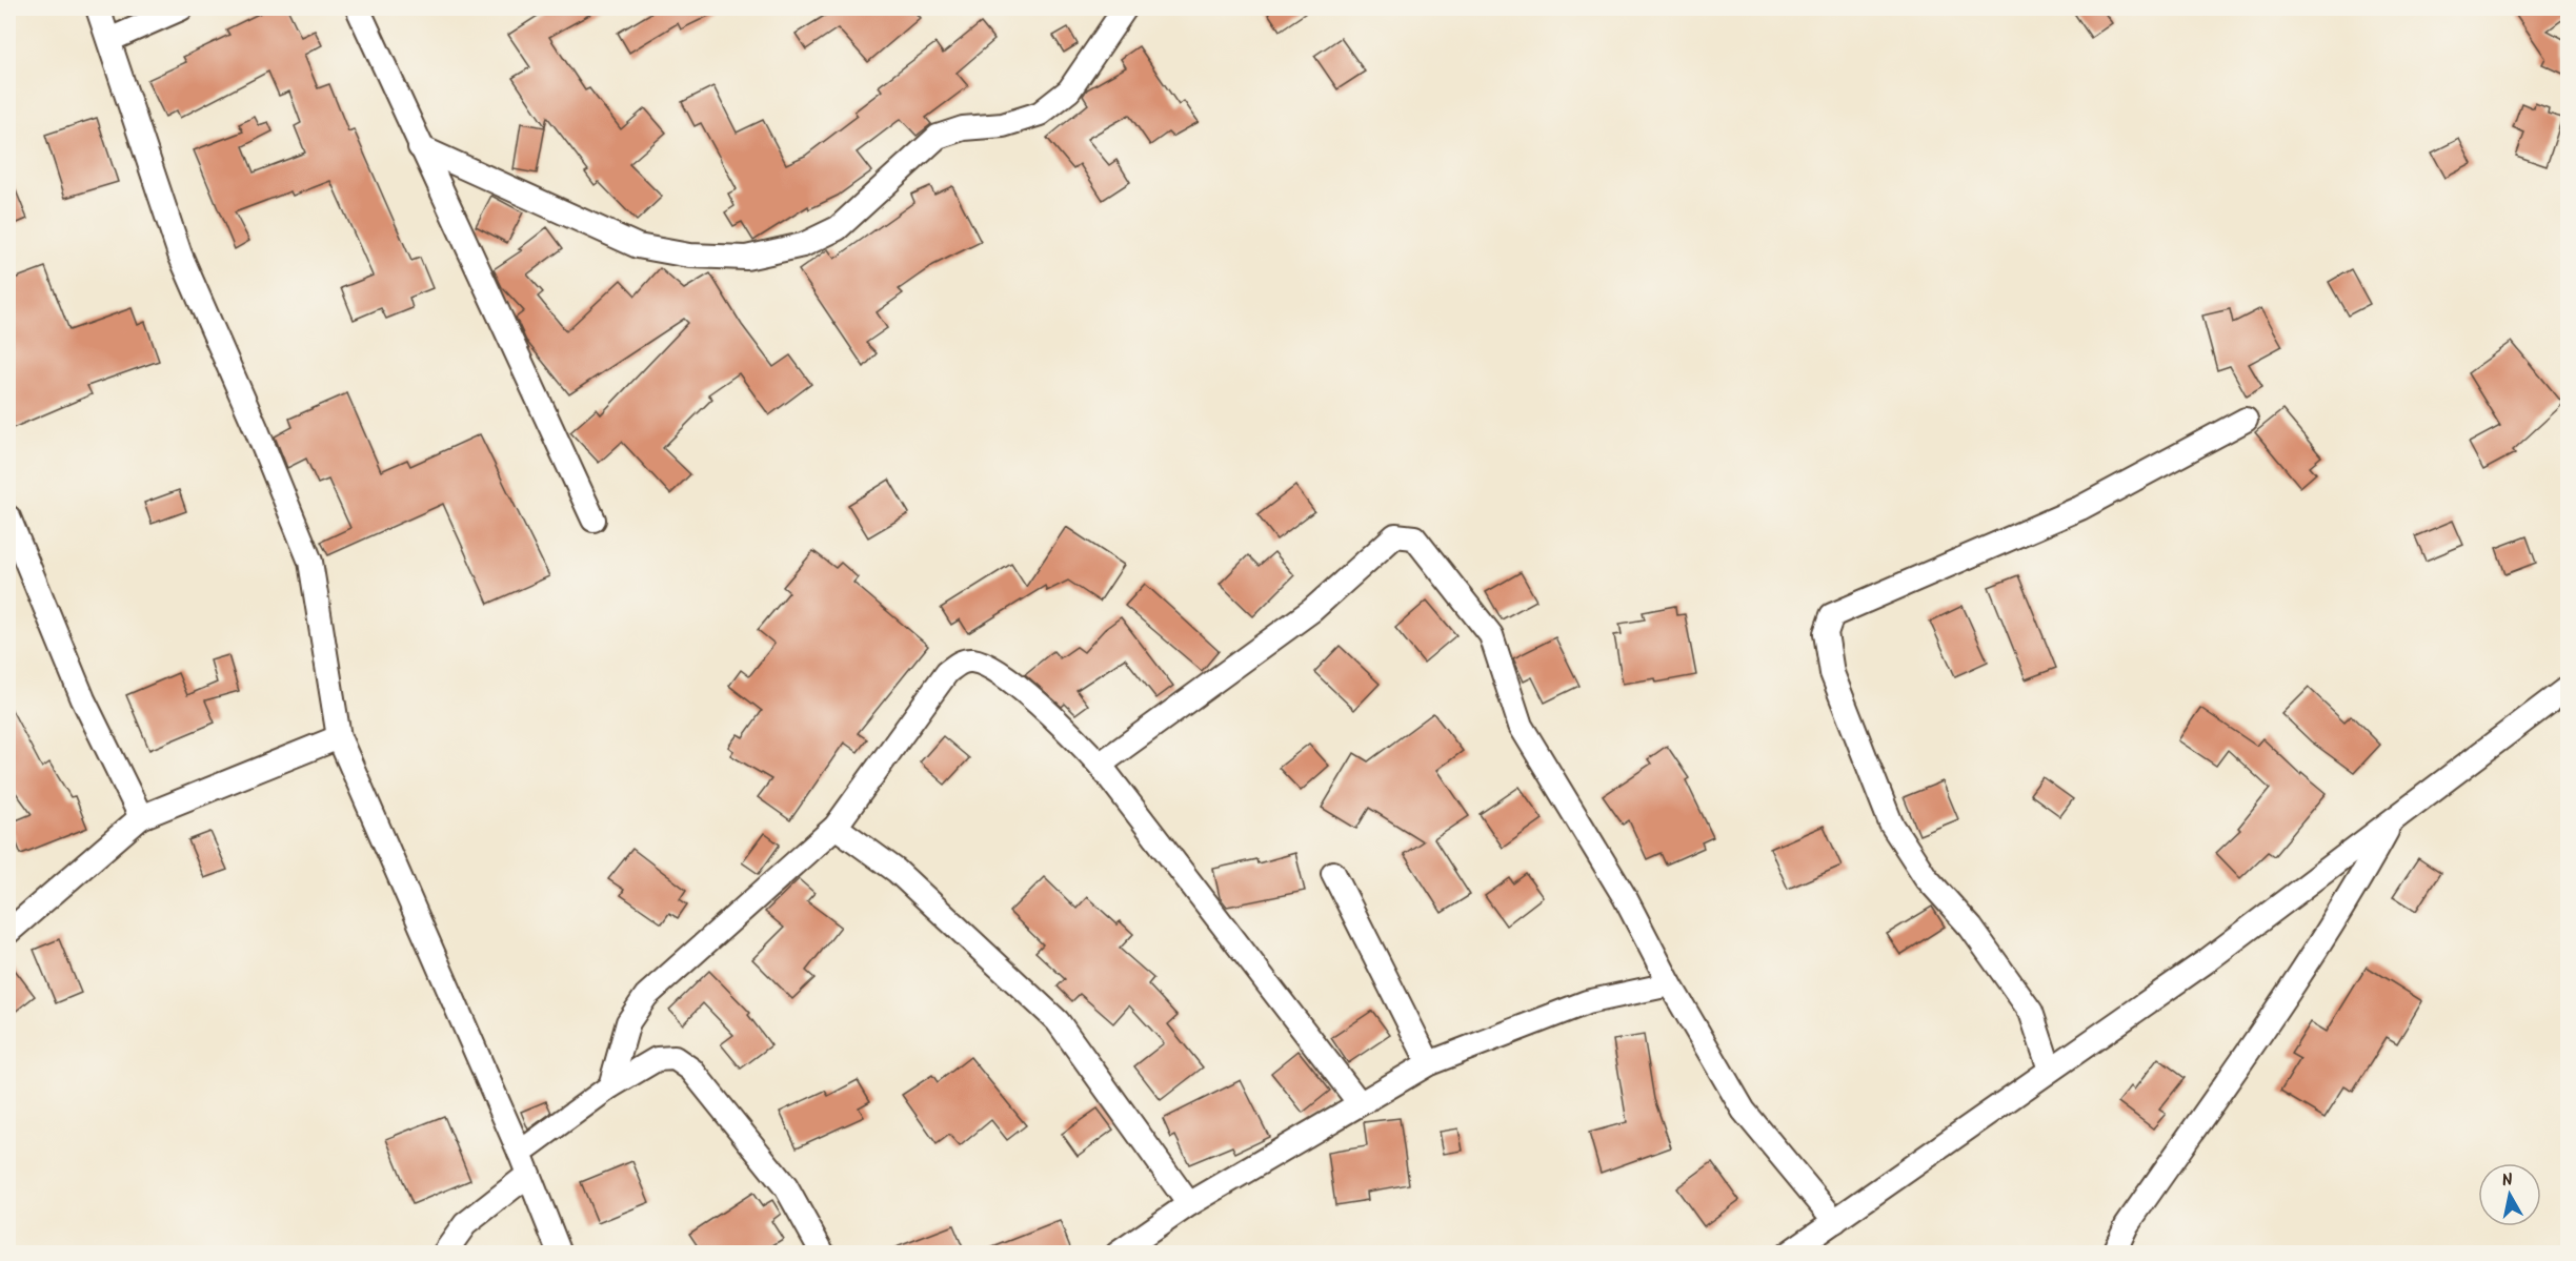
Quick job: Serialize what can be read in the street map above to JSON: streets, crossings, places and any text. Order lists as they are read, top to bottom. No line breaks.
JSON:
{"north":"top"}
